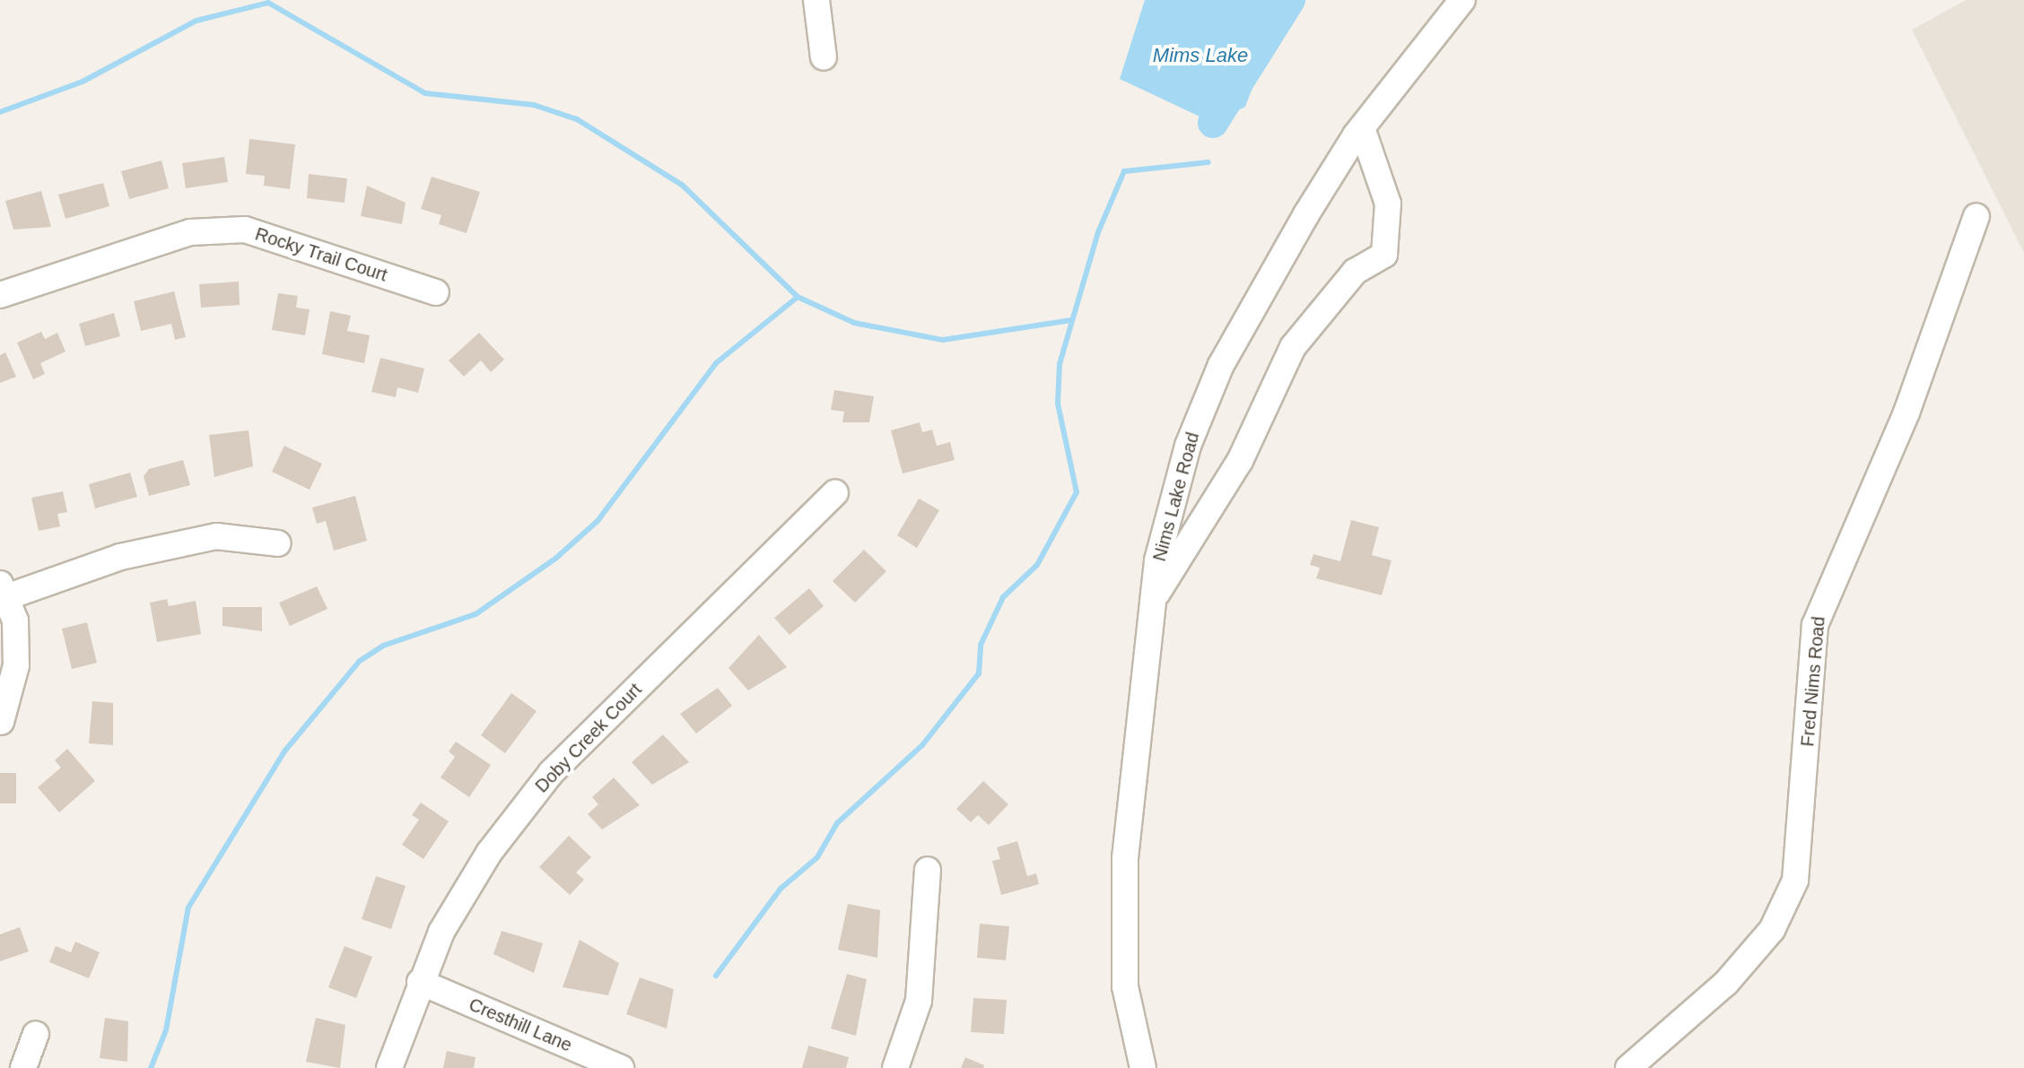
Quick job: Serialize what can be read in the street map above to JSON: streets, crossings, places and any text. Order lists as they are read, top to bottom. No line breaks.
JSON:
{"streets":{"street":["Rocky Trail Court","Nims Lake Road","Fred Nims Road","Doby Creek Court","Cresthill Lane"]},"crossings":[["Doby Creek Court","Cresthill Lane"]],"water":["Mims Lake"]}
